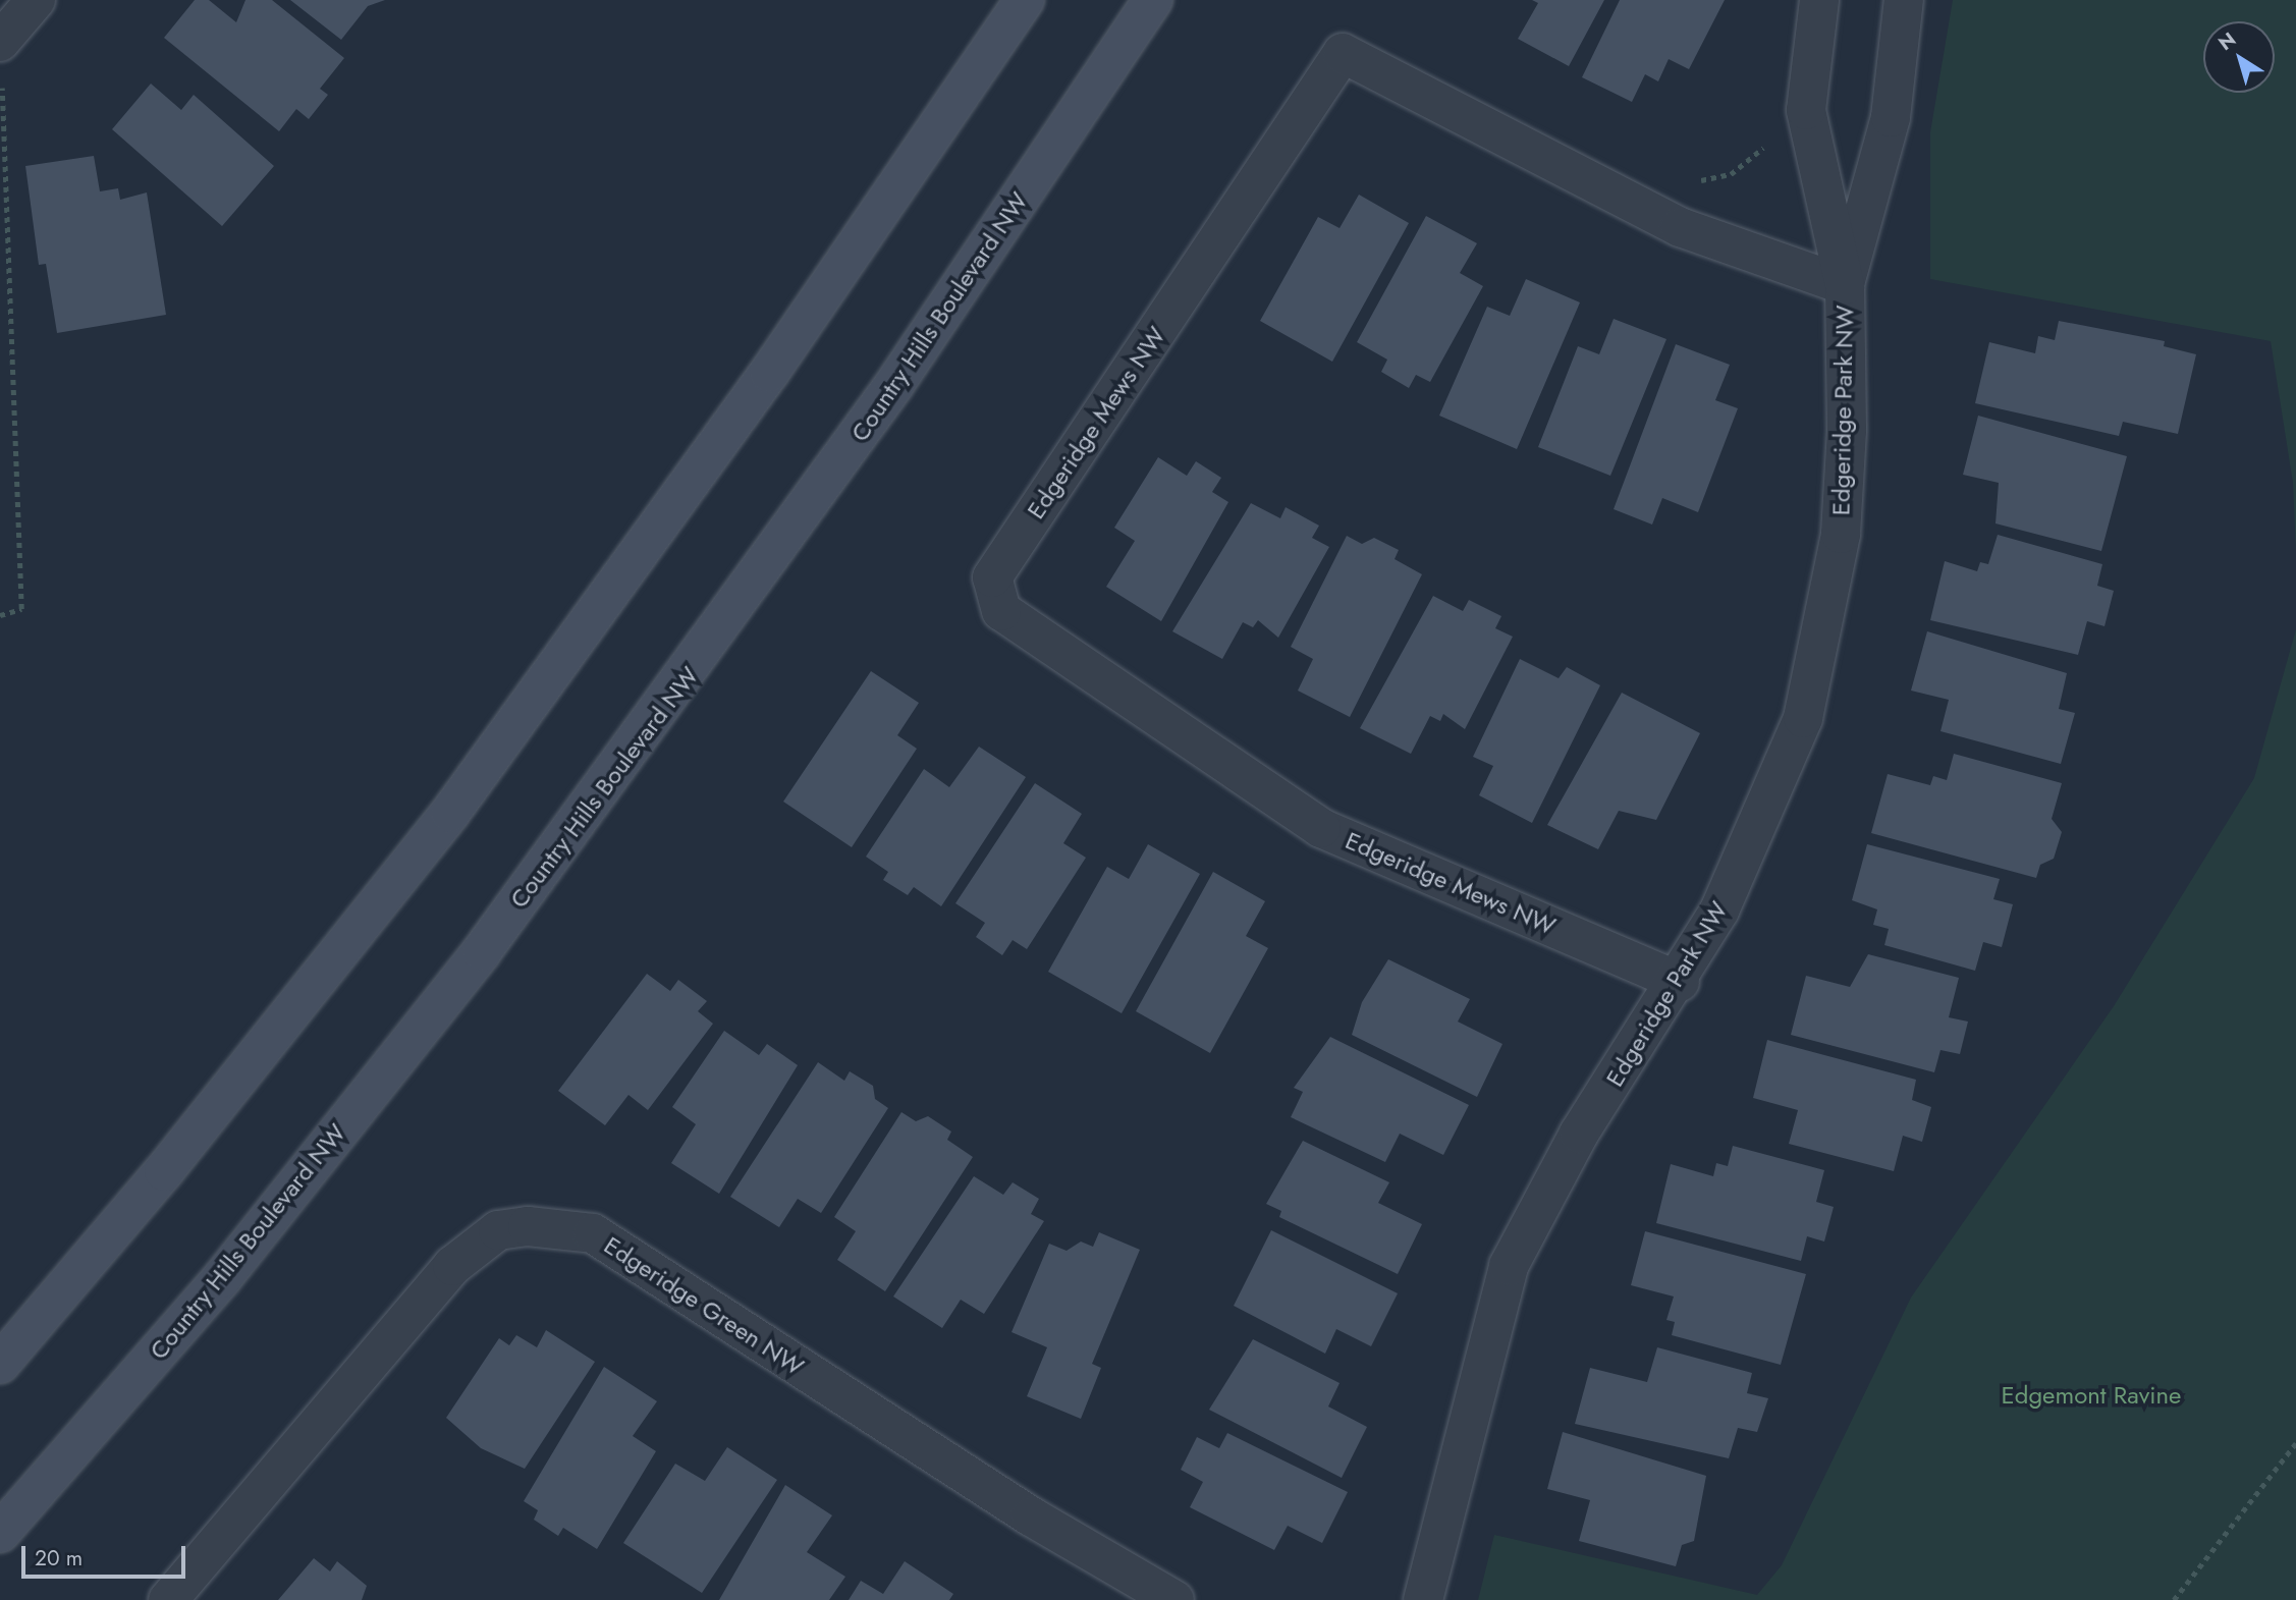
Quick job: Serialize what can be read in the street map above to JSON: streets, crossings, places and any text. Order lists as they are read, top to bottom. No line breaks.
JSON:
{"streets":{"main road":["Country Hills Boulevard NW"],"street":["Edgeridge Park NW","Edgeridge Mews NW","Edgeridge Green NW"]},"crossings":[["Edgeridge Park NW","Edgeridge Mews NW"]],"parks":["Edgemont Ravine"],"scale_bar":"20 m","north":"top left"}
